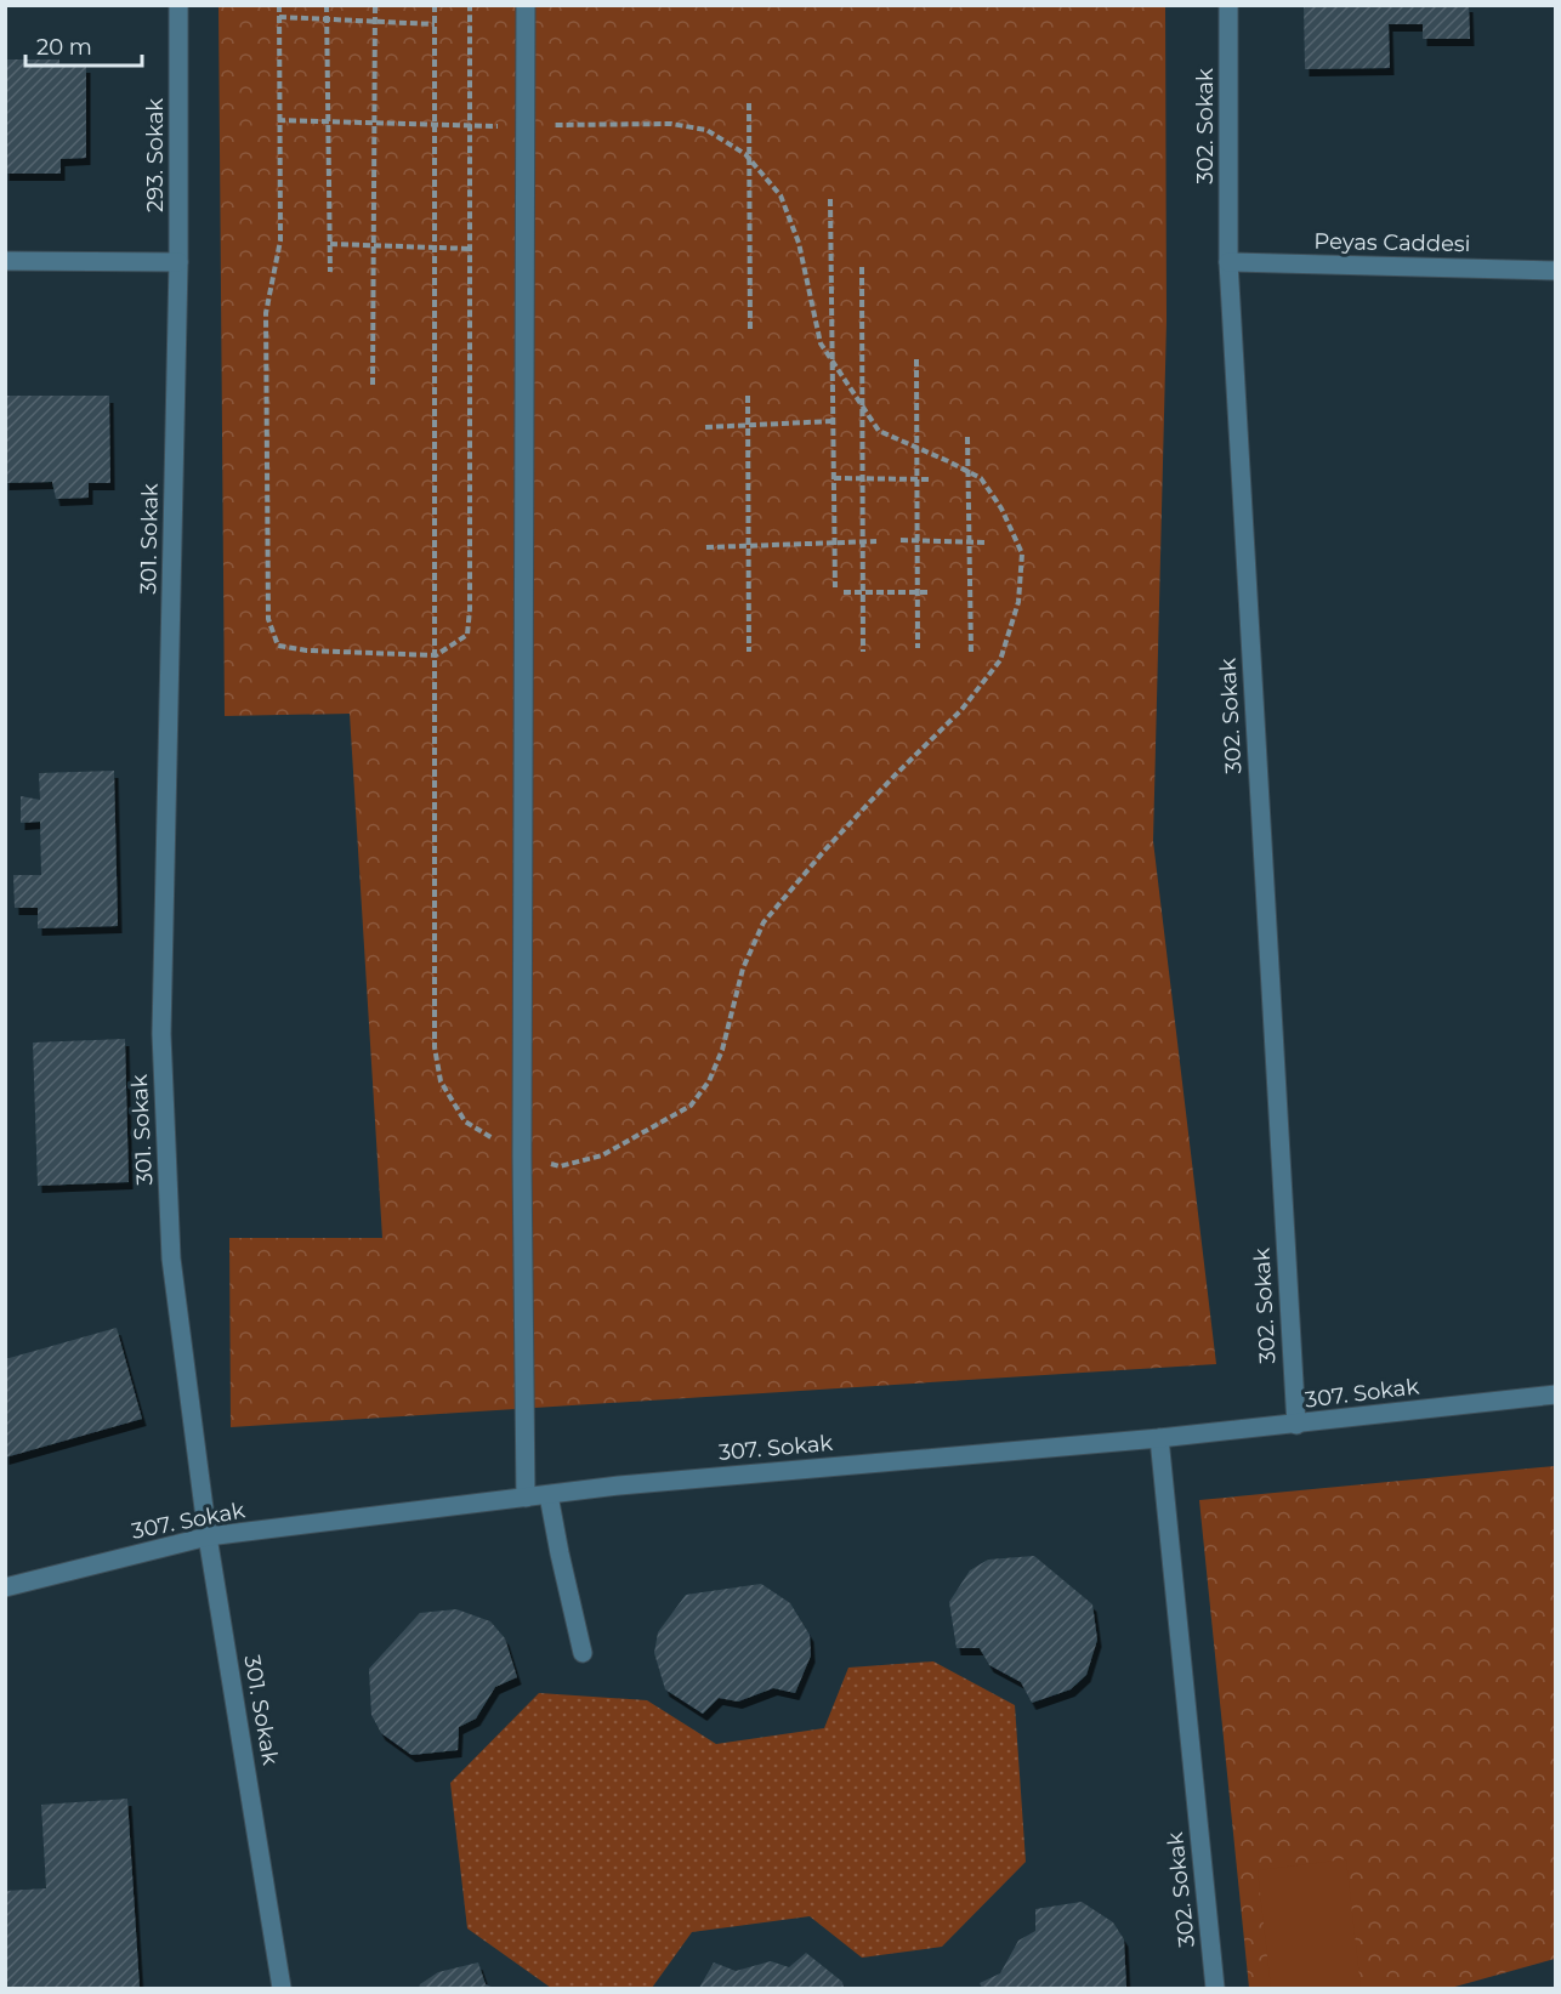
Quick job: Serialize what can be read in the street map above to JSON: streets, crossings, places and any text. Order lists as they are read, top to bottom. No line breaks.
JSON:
{"streets":{"street":["302. Sokak","293. Sokak","Peyas Caddesi","301. Sokak","307. Sokak"]},"crossings":[["302. Sokak","Peyas Caddesi"],["302. Sokak","307. Sokak"],["293. Sokak","301. Sokak"],["301. Sokak","307. Sokak"]],"scale_bar":"20 m"}
